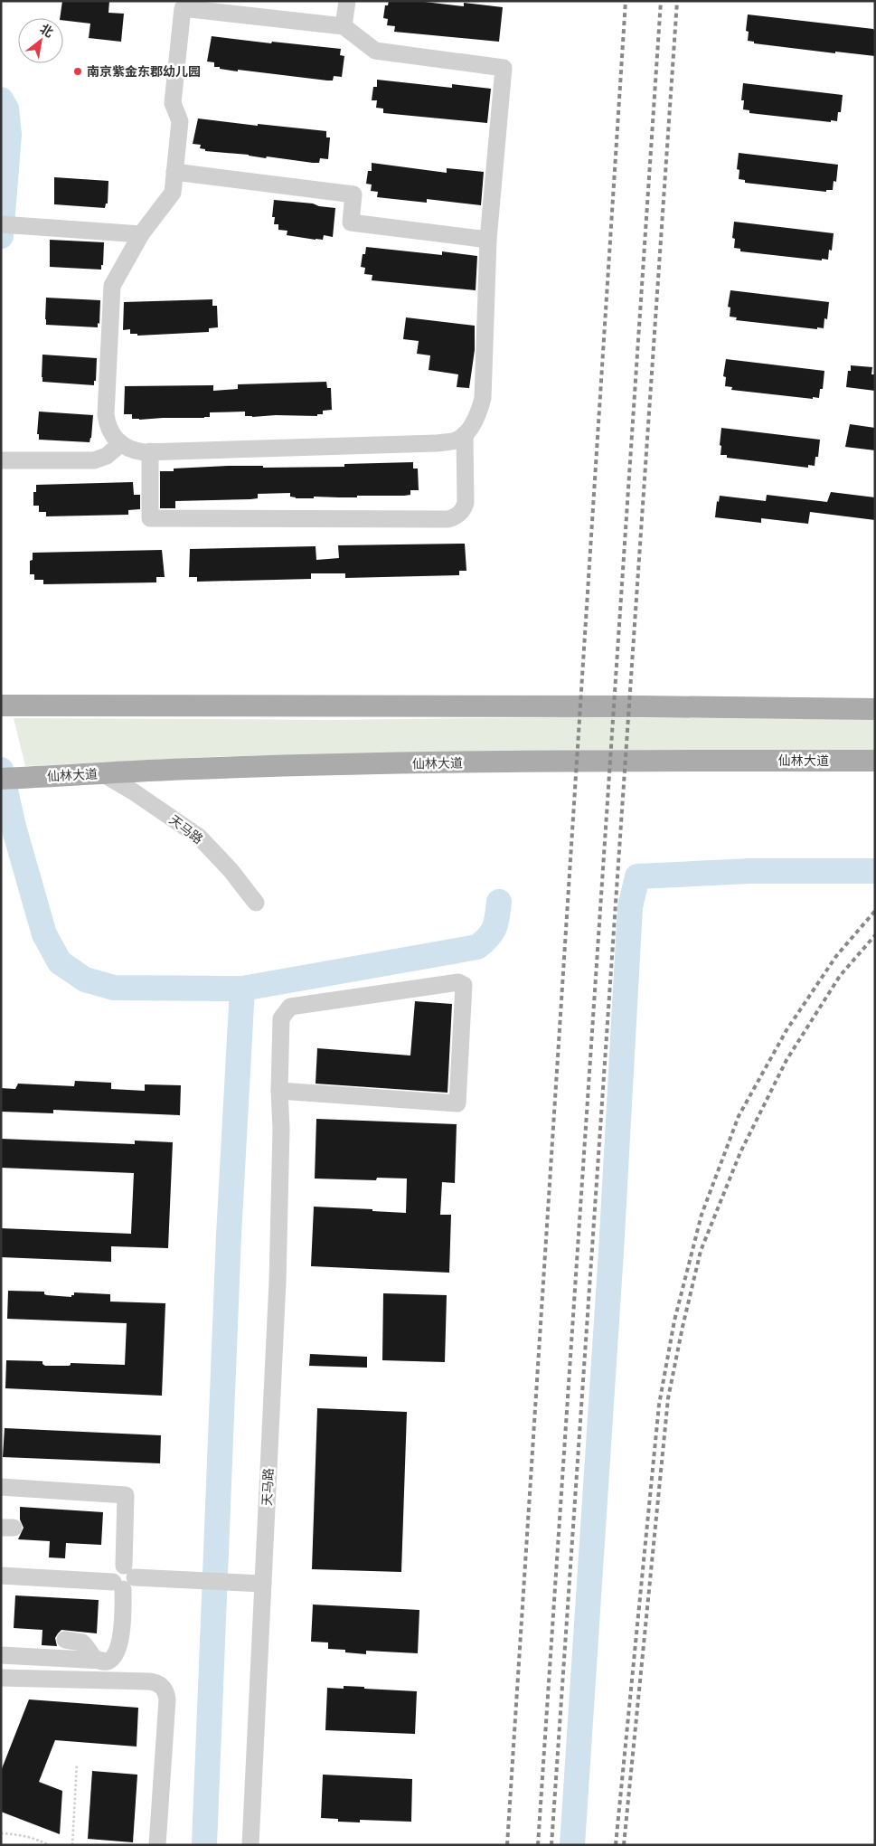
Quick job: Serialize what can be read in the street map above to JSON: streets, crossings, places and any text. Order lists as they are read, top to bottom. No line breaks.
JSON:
{"streets":{"main road":["仙林大道"],"street":["天马路"]},"crossings":[["仙林大道","天马路"]],"places":["南京紫金东郡幼儿园"],"north":"top right"}
